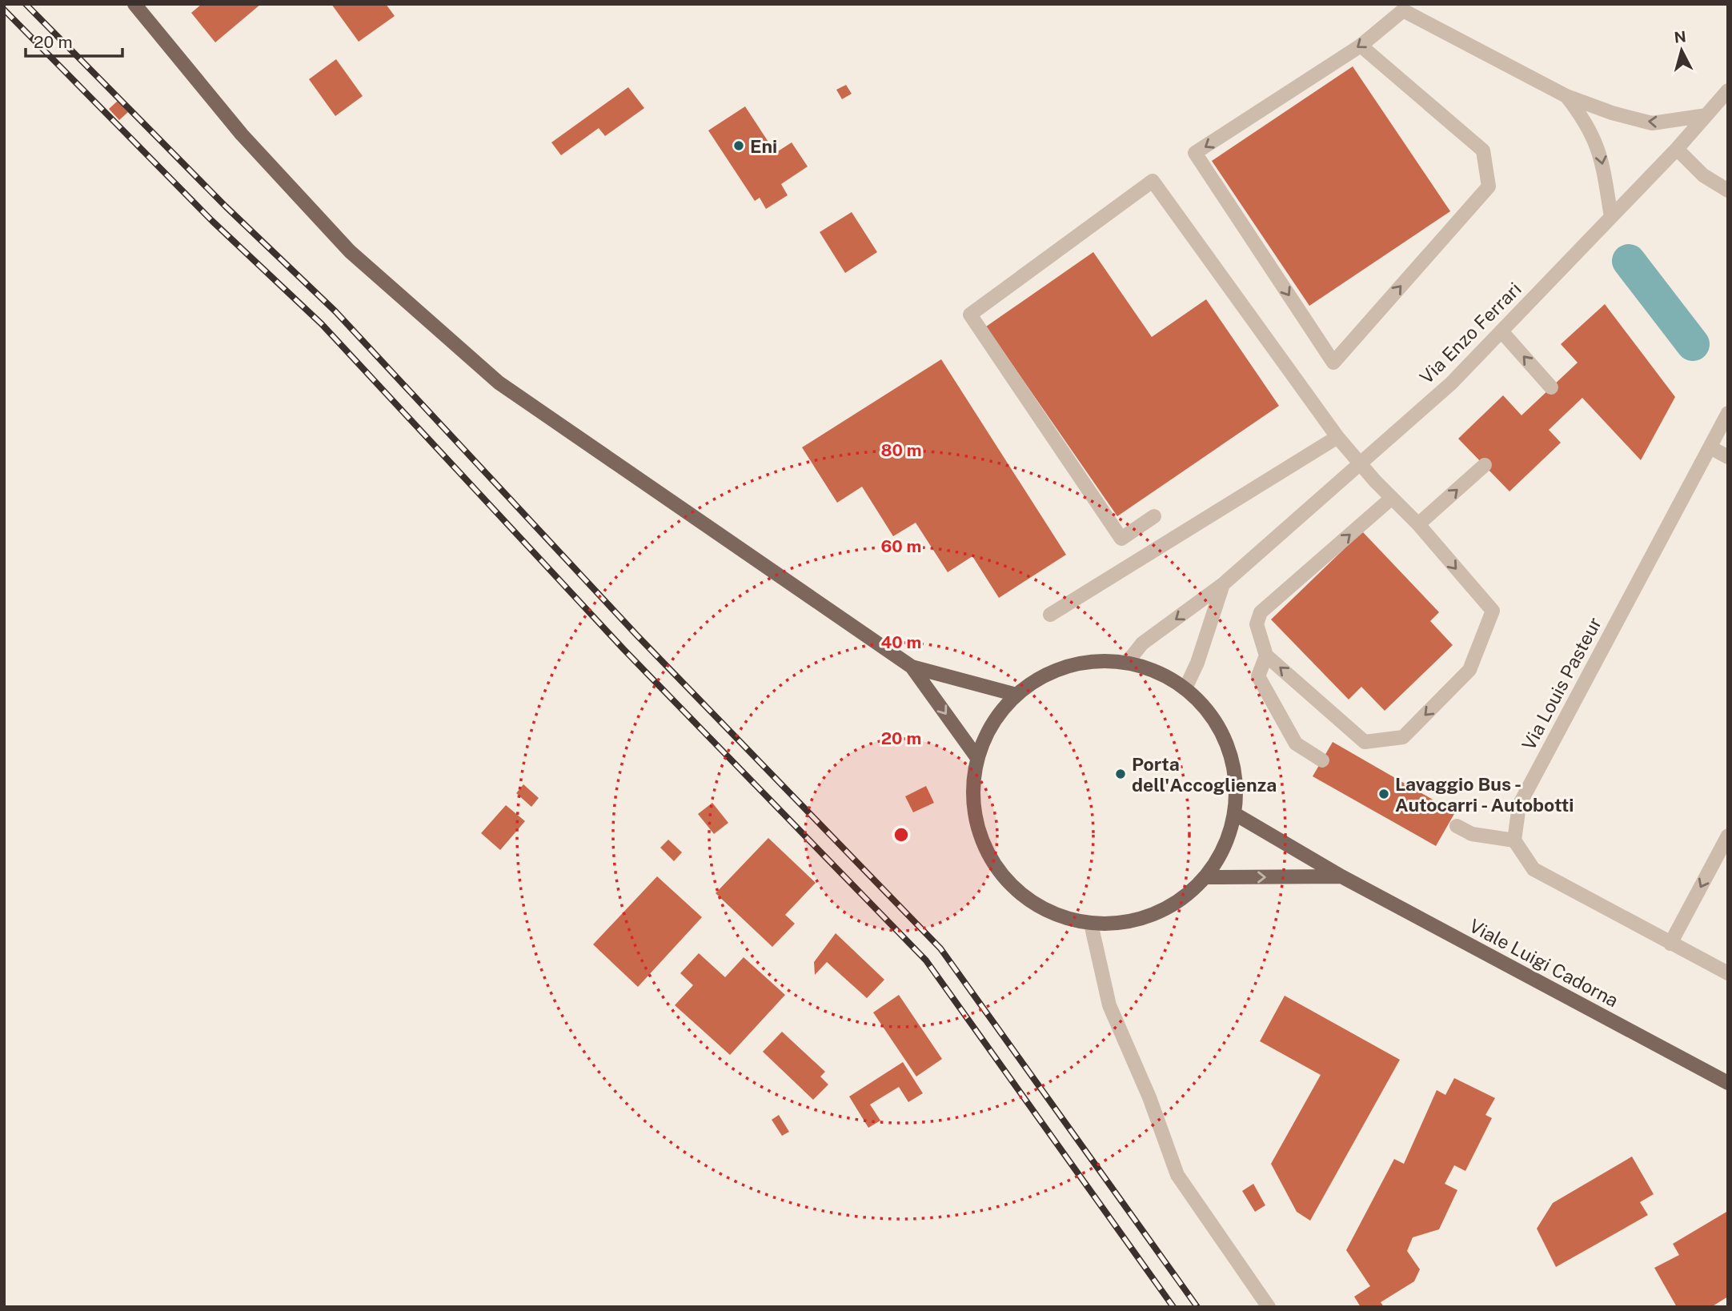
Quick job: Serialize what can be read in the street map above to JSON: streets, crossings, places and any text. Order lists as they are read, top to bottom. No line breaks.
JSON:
{"streets":{"main road":["Viale Luigi Cadorna"],"street":["Via Enzo Ferrari","Via Louis Pasteur"]},"places":["Eni","Porta dell'Accoglienza","Lavaggio Bus - Autocarri - Autobotti"],"scale_bar":"20 m","north":"top","rings":["80 m","60 m","40 m","20 m"]}
